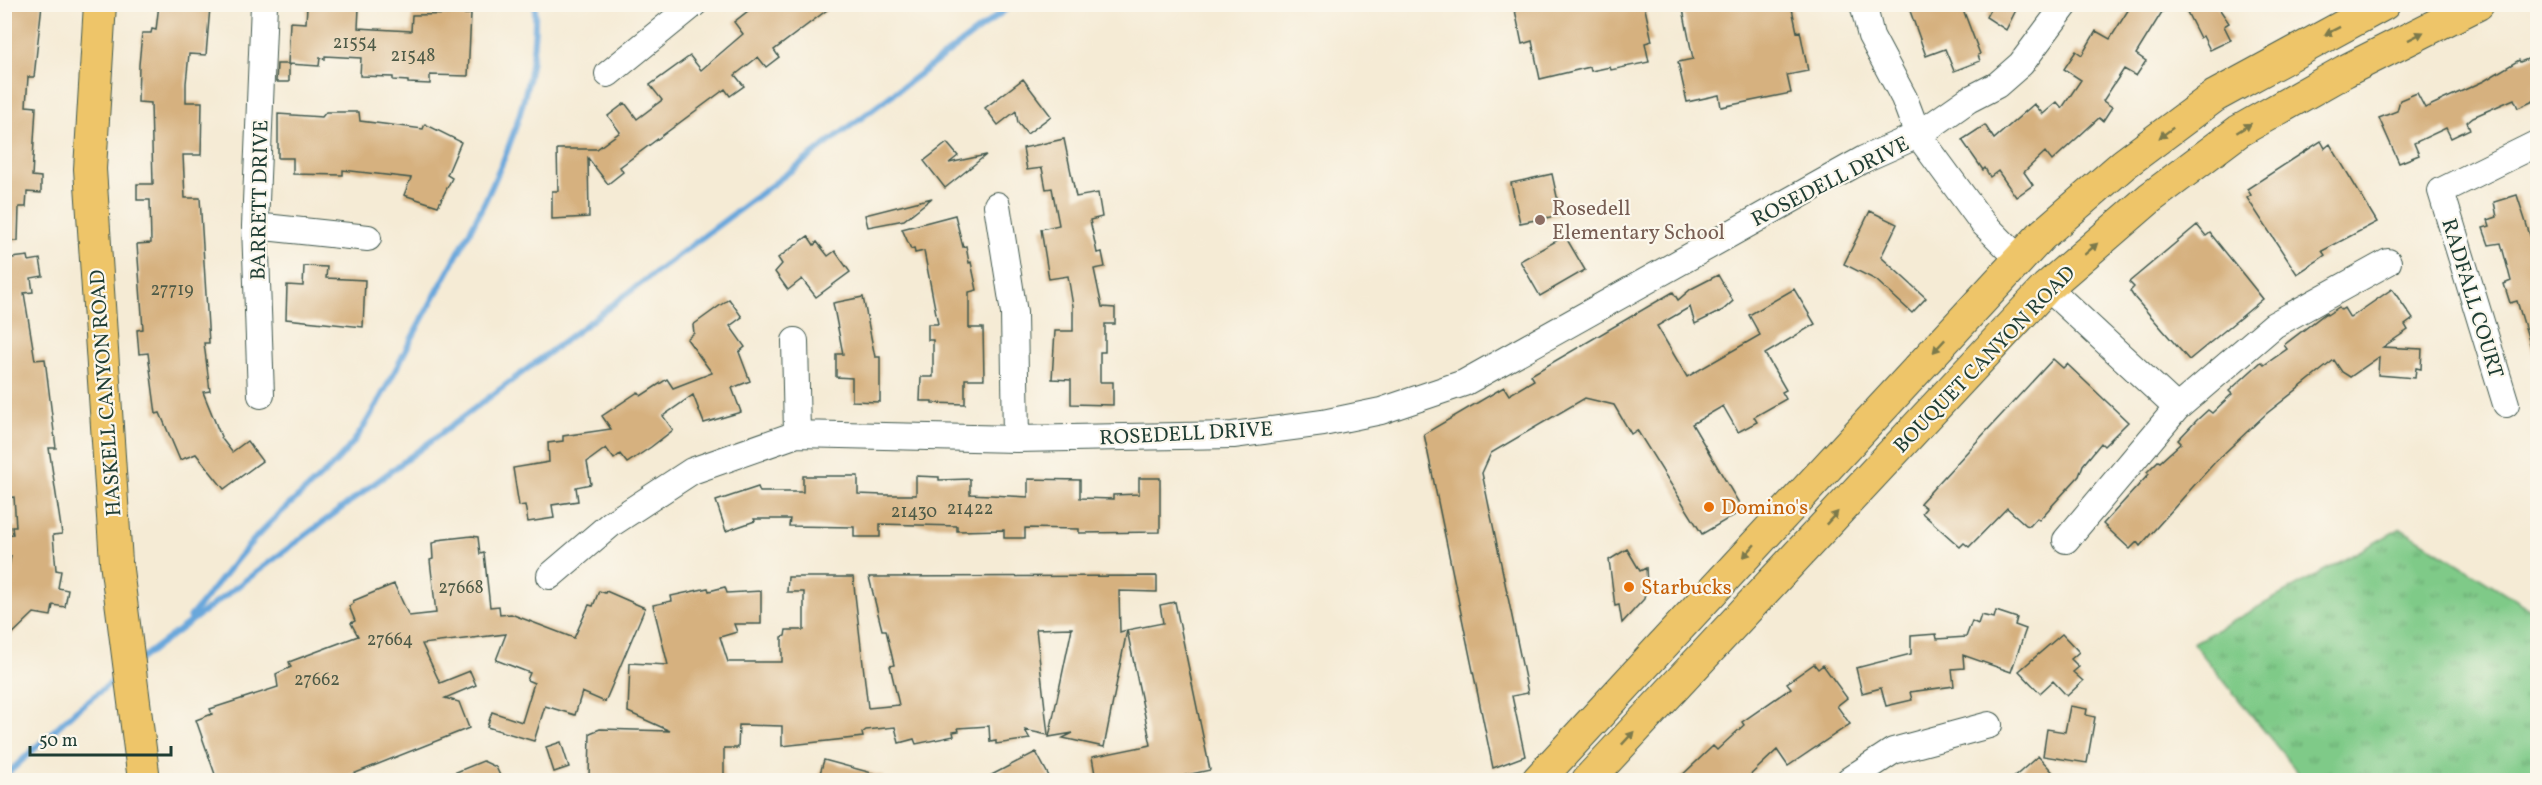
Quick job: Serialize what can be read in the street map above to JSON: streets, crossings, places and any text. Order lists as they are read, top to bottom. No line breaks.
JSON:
{"streets":{"main road":["BOUQUET CANYON ROAD","HASKELL CANYON ROAD"],"street":["ROSEDELL DRIVE","BARRETT DRIVE","RADFALL COURT"]},"places":["Rosedell Elementary School","Domino's","Starbucks"],"house_numbers":["21554","21548","27719","21422","21430","27668","27664","27662"],"scale_bar":"50 m"}
